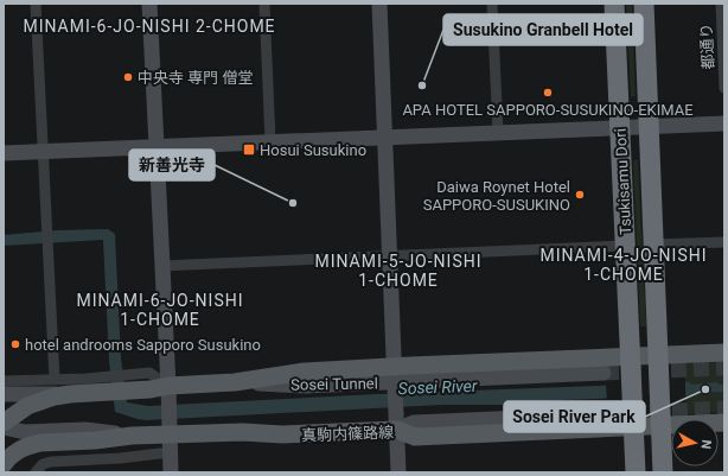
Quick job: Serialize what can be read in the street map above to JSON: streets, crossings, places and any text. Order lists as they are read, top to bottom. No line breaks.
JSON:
{"streets":{"highway":["Tsukisamu Dori"],"main road":["真駒内篠路線"],"street":["都通り","Sosei Tunnel"]},"crossings":[["Tsukisamu Dori","真駒内篠路線"]],"districts":["MINAMI-6-JO-NISHI 2-CHOME","MINAMI-4-JO-NISHI 1-CHOME","MINAMI-5-JO-NISHI 1-CHOME","MINAMI-6-JO-NISHI 1-CHOME"],"water":["Sosei River"],"places":{"other":["中央寺 専門 僧堂","Susukino Granbell Hotel","APA HOTEL SAPPORO-SUSUKINO-EKIMAE","Daiwa Roynet Hotel SAPPORO-SUSUKINO","新善光寺","hotel androoms Sapporo Susukino","Sosei River Park"],"transit":["Hosui Susukino"]},"north":"right"}
